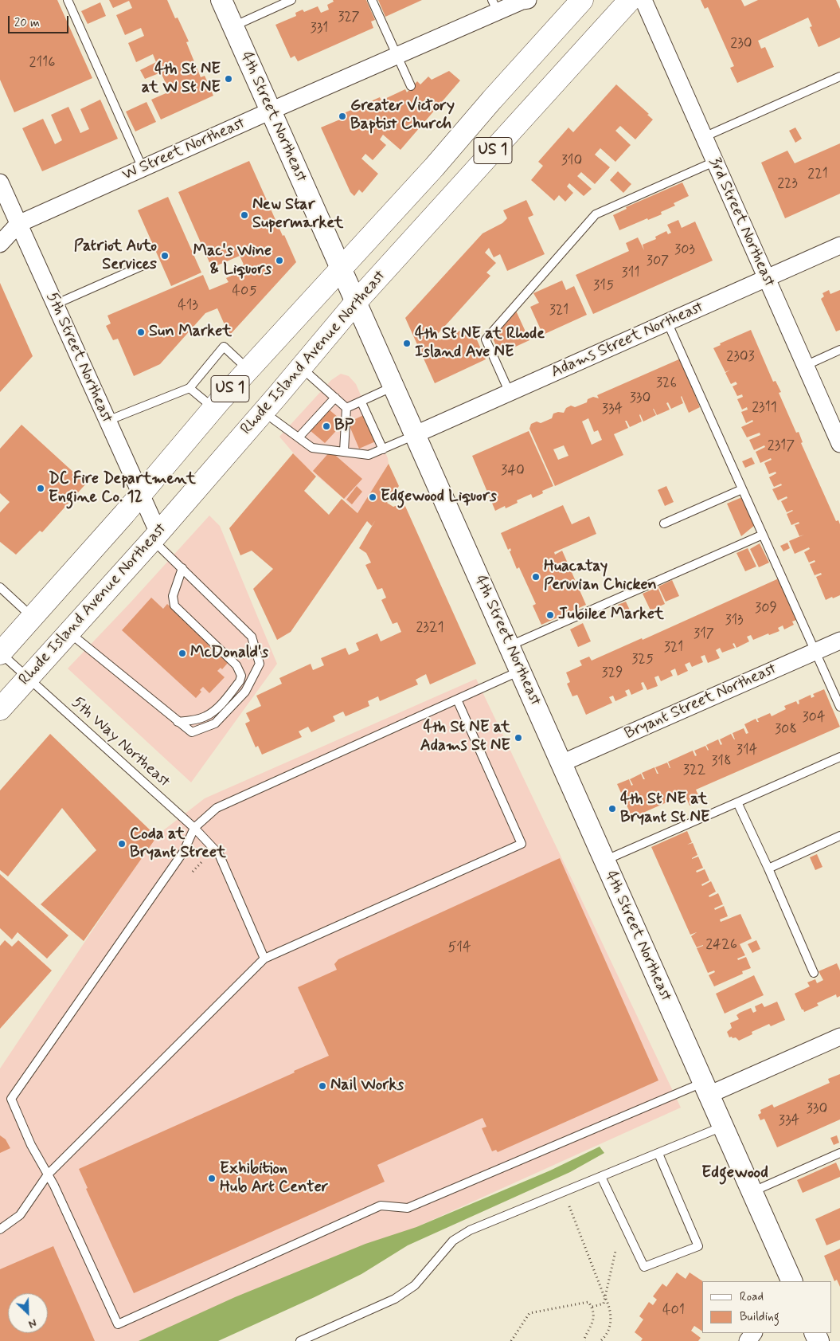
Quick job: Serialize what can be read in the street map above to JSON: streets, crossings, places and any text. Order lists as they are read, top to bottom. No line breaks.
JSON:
{"streets":{"main road":["US 1","Rhode Island Avenue Northeast"],"street":["4th Street Northeast","W Street Northeast","3rd Street Northeast","Adams Street Northeast","5th Street Northeast","Bryant Street Northeast"],"lane":["5th Way Northeast"]},"crossings":[["4th Street Northeast","W Street Northeast"],["4th Street Northeast","US 1"],["4th Street Northeast","Adams Street Northeast"],["4th Street Northeast","Rhode Island Avenue Northeast"],["4th Street Northeast","Bryant Street Northeast"],["W Street Northeast","5th Street Northeast"],["US 1","5th Street Northeast"],["US 1","5th Way Northeast"],["3rd Street Northeast","Adams Street Northeast"],["Rhode Island Avenue Northeast","5th Street Northeast"],["Rhode Island Avenue Northeast","5th Way Northeast"]],"districts":["Edgewood"],"places":["4th St NE at W St NE","Greater Victory Baptist Church","New Star Supermarket","Patriot Auto Services","Mac's Wine & Liquors","Sun Market","4th St NE at Rhode Island Ave NE","BP","DC Fire Department Engine Co. 12","Edgewood Liquors","Huacatay Peruvian Chicken","Jubilee Market","McDonald's","4th St NE at Adams St NE","4th St NE at Bryant St NE","Coda at Bryant Street","Nail Works","Exhibition Hub Art Center"],"house_numbers":["327","331","230","2116","310","221","223","303","307","311","315","405","413","321","2303","326","330","2311","334","2317","340","309","313","2321","317","321","325","329","304","308","314","318","322","2426","514","330","334","401"],"legend":["Road","Building"],"scale_bar":"20 m","north":"bottom right"}
